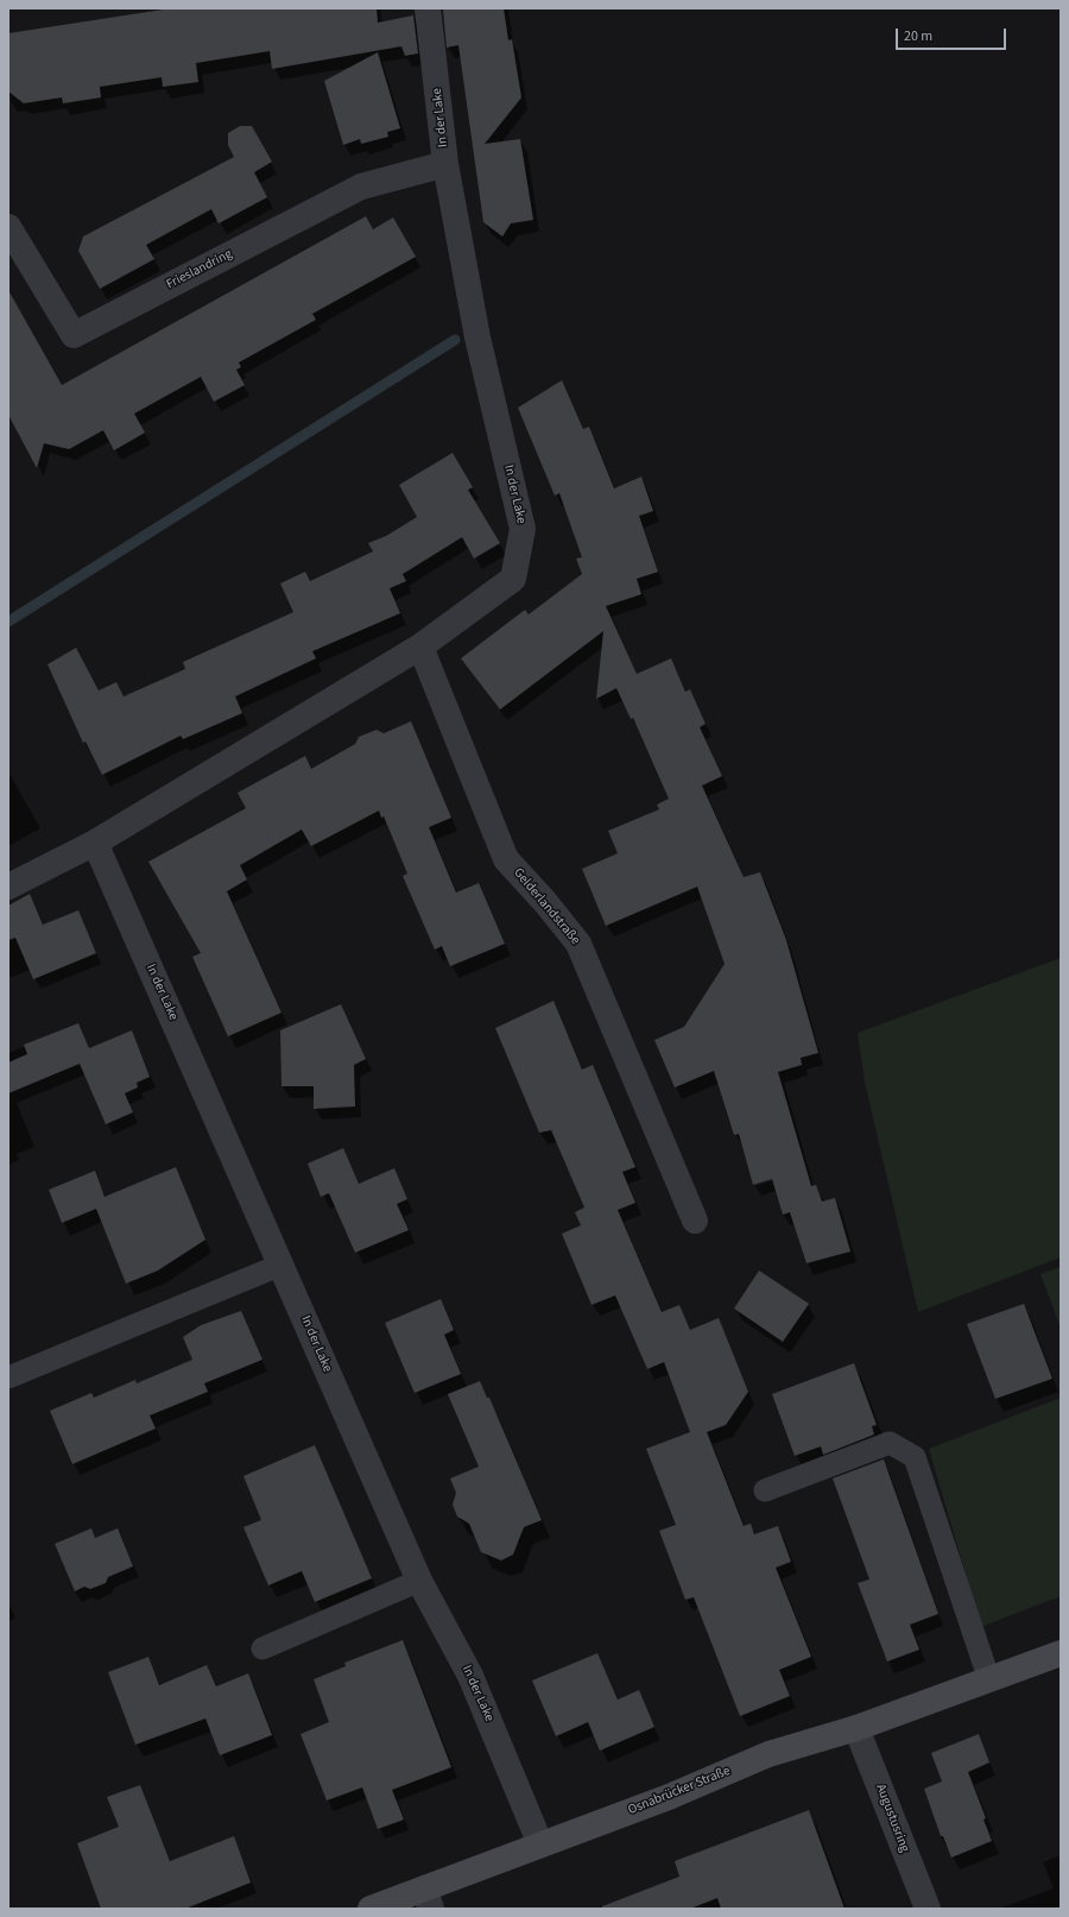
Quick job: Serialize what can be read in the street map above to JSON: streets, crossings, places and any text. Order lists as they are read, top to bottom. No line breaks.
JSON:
{"streets":{"main road":["Osnabrücker Straße"],"street":["In der Lake","Frieslandring","Gelderlandstraße","Augustusring"]},"crossings":[["In der Lake","Frieslandring"],["In der Lake","Gelderlandstraße"],["In der Lake","Osnabrücker Straße"],["Osnabrücker Straße","Augustusring"]],"scale_bar":"20 m"}
